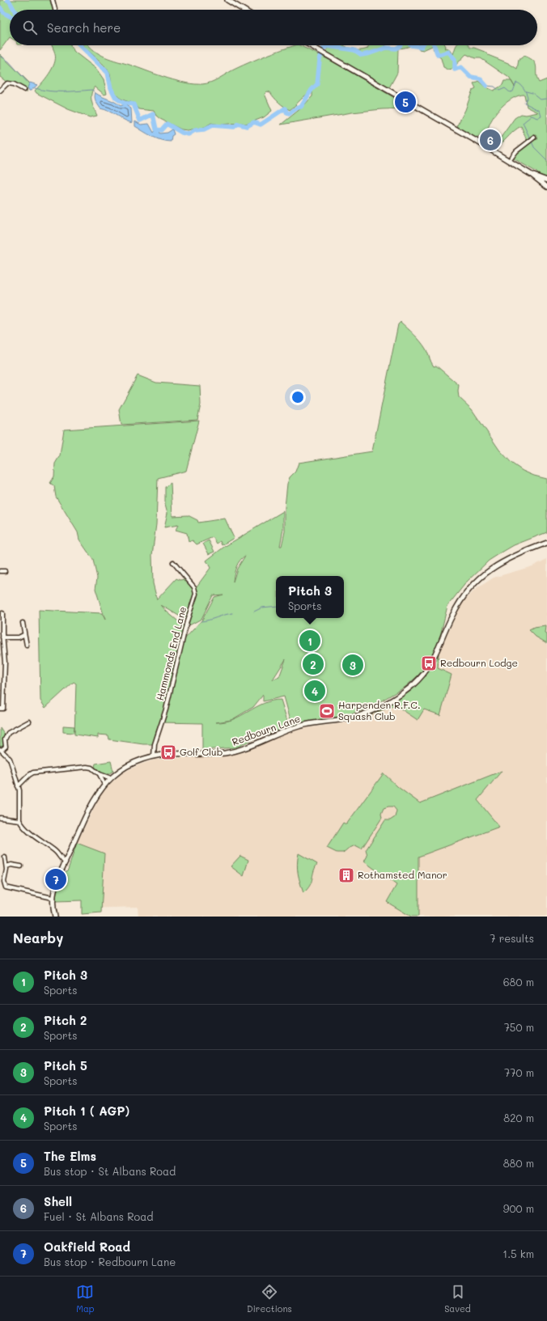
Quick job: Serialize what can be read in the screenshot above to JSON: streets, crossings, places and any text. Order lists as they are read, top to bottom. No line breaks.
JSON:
{"streets":{"main road":["Redbourn Lane"],"street":["Hammonds End Lane"]},"crossings":[["Hammonds End Lane","Redbourn Lane"]],"places":{"bus stop":["Redbourn Lodge","Golf Club"],"sports":["Harpenden R.F.C. Squash Club"],"building":["Rothamsted Manor"]},"page":{"search":"Search here","pins":["5","6","1","2","3","4","7"],"popup":["Pitch 3","Sports"],"heading":["Nearby","7 results"],"list":[{"mark":"1","name":"Pitch 3","note":"Sports","value":"680 m"},{"mark":"2","name":"Pitch 2","note":"Sports","value":"750 m"},{"mark":"3","name":"Pitch 5","note":"Sports","value":"770 m"},{"mark":"4","name":"Pitch 1 ( AGP)","note":"Sports","value":"820 m"},{"mark":"5","name":"The Elms","note":"Bus stop · St Albans Road","value":"880 m"},{"mark":"6","name":"Shell","note":"Fuel · St Albans Road","value":"900 m"},{"mark":"7","name":"Oakfield Road","note":"Bus stop · Redbourn Lane","value":"1.5 km"}],"nav":["Map","Directions","Saved"]}}
